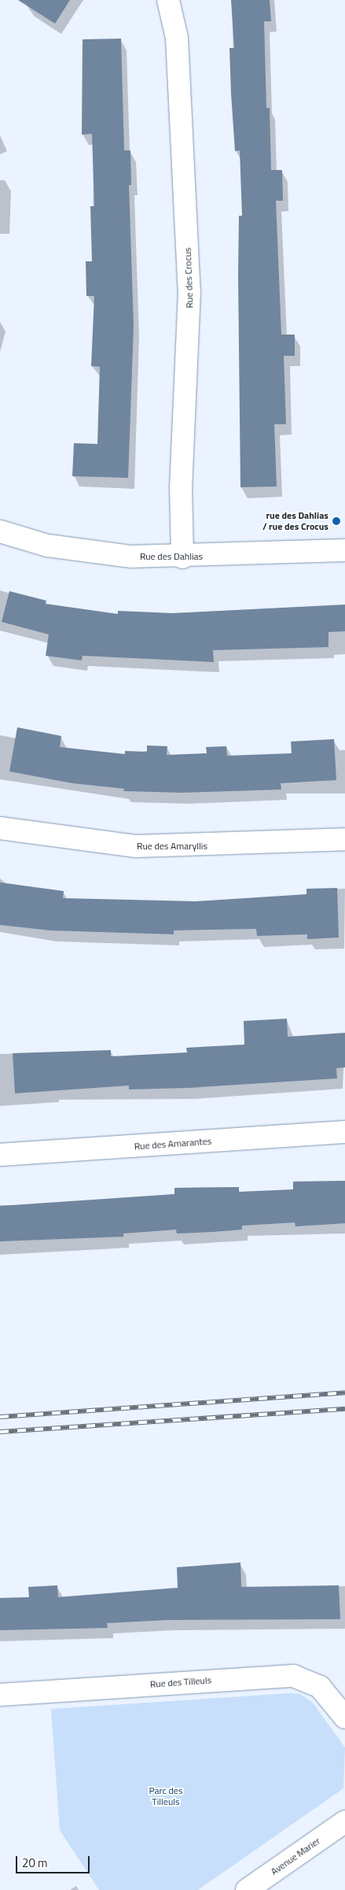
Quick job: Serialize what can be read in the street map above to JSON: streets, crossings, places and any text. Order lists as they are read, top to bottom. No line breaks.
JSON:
{"streets":{"street":["Rue des Crocus","Rue des Dahlias","Rue des Amaryllis","Rue des Amarantes","Rue des Tilleuls","Avenue Marier"]},"crossings":[["Rue des Crocus","Rue des Dahlias"]],"parks":["Parc des Tilleuls"],"places":["rue des Dahlias / rue des Crocus"],"scale_bar":"20 m"}
